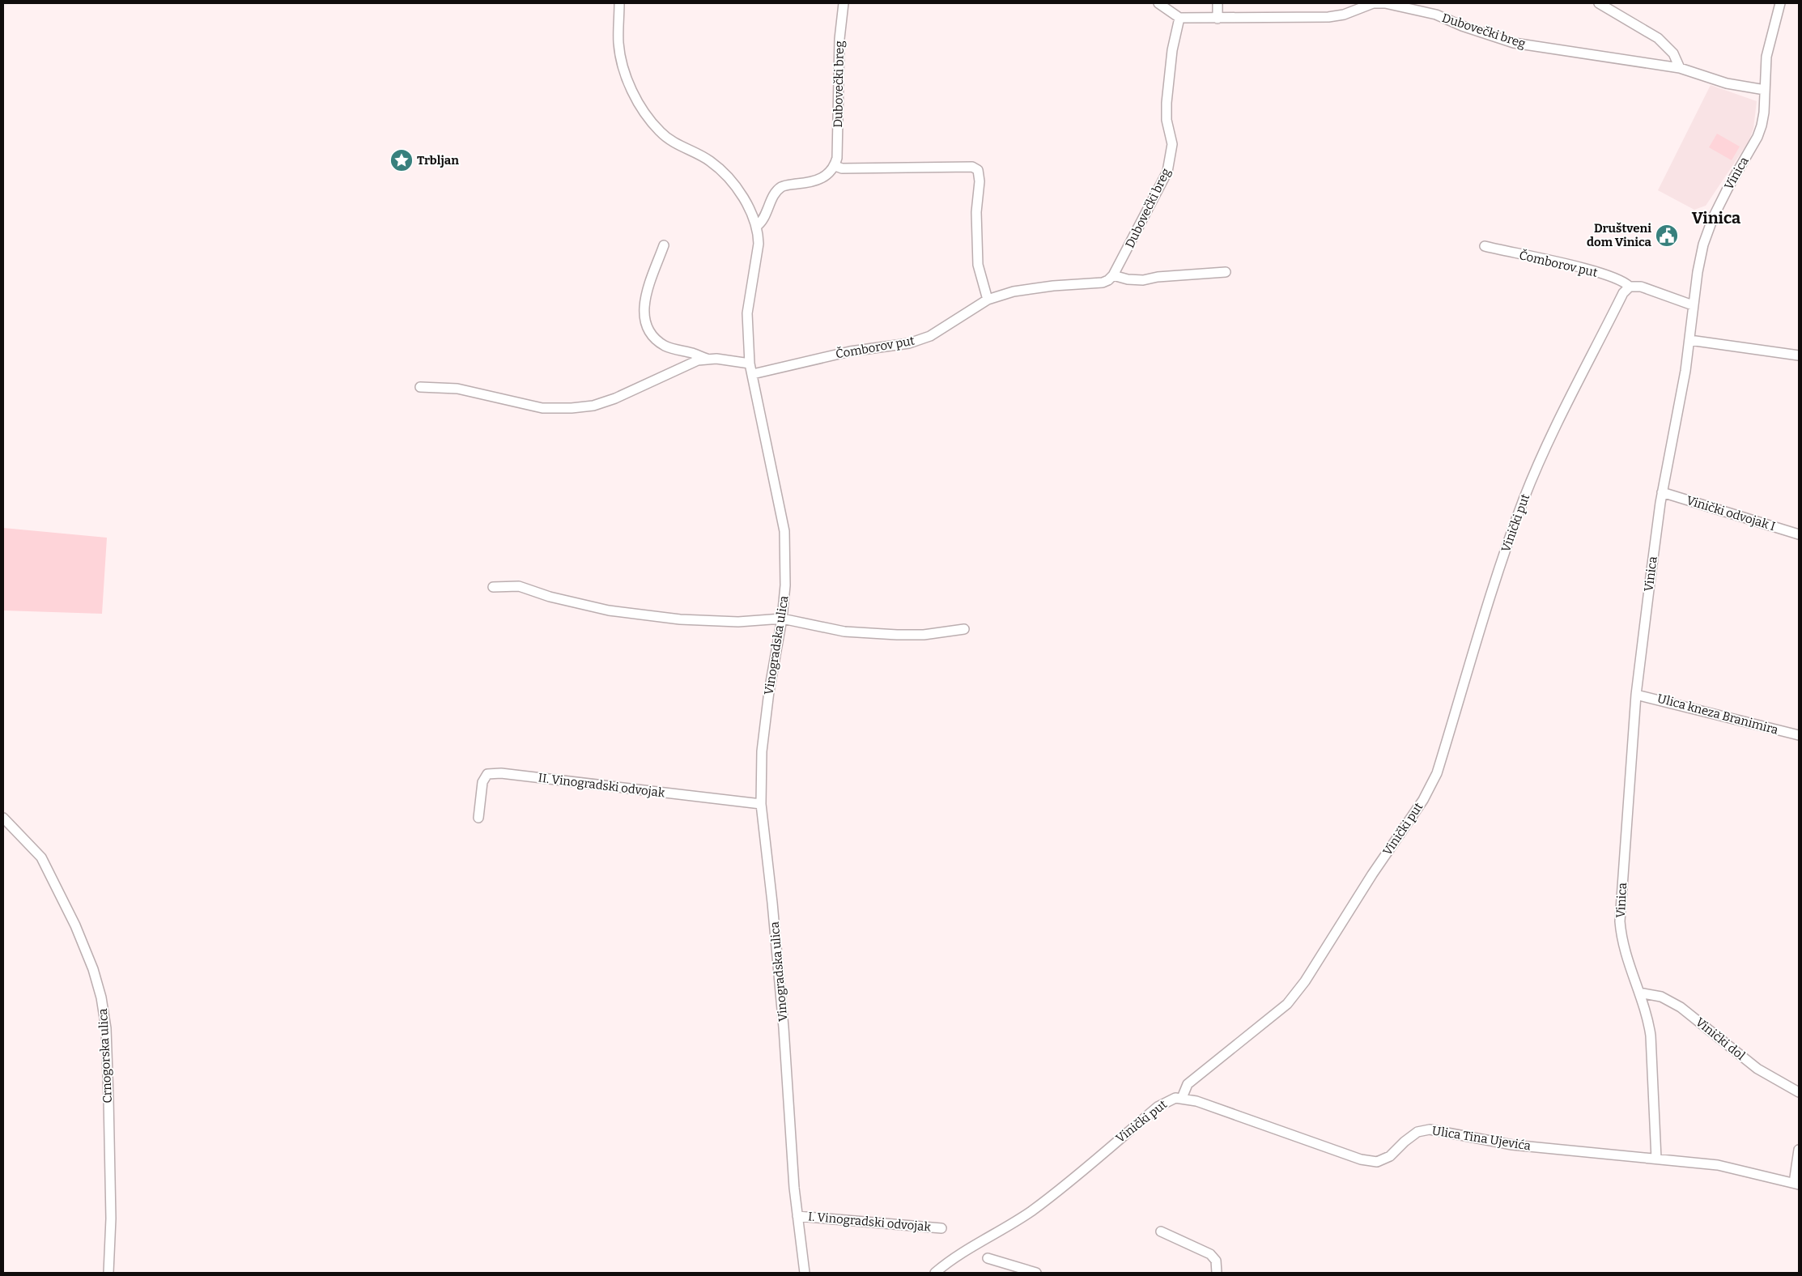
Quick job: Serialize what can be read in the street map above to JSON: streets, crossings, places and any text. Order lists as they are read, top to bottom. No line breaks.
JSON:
{"streets":{"street":["Dubovečki breg","Vinica","Čomborov put","Vinički odvojak I","Vinički put","Vinogradska ulica","Ulica kneza Branimira","II. Vinogradski odvojak","Vinički dol","Crnogorska ulica","Ulica Tina Ujevića","I. Vinogradski odvojak"]},"crossings":[["Dubovečki breg","Vinica"],["Dubovečki breg","Čomborov put"],["Vinica","Vinički odvojak I"],["Vinica","Ulica kneza Branimira"],["Vinica","Vinički dol"],["Vinica","Ulica Tina Ujevića"],["Čomborov put","Vinički put"],["Čomborov put","Vinogradska ulica"],["Vinički put","Ulica Tina Ujevića"],["Vinogradska ulica","II. Vinogradski odvojak"],["Vinogradska ulica","I. Vinogradski odvojak"]],"districts":["Vinica"],"places":{"place":["Trbljan"],"public building":["Društveni dom Vinica"]}}
